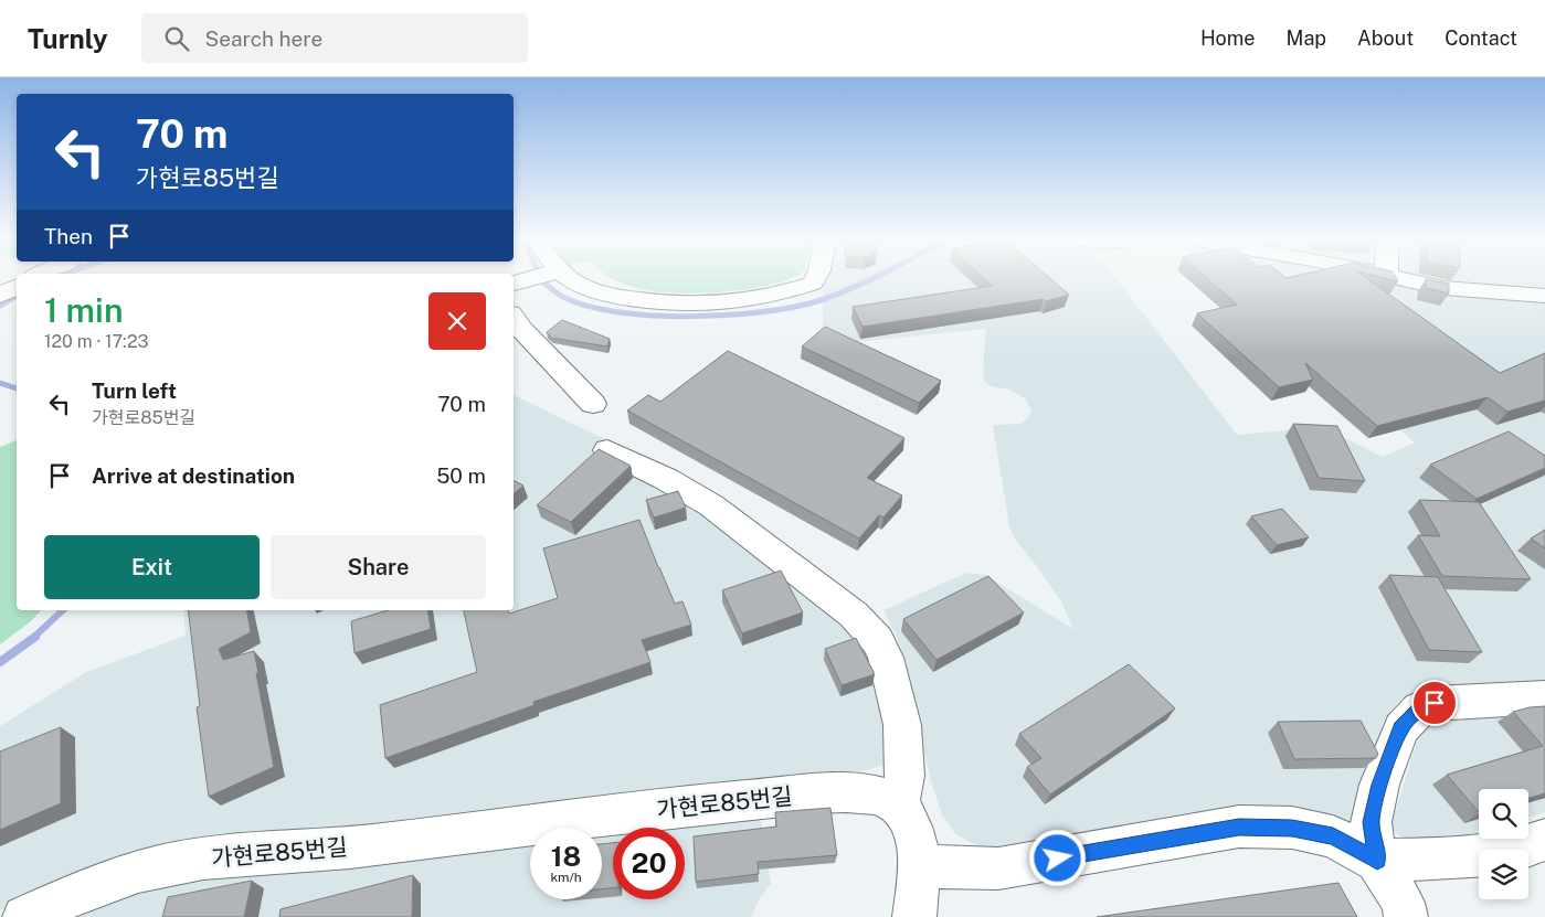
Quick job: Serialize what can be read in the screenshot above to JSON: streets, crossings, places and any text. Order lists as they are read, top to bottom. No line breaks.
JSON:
{"streets":{"lane":["가현로85번길"]},"page":{"header":"Turnly","search":"Search here","nav":["Home","Map","About","Contact"],"turn":["70 m","가현로85번길"],"then":"Then","heading":["1 min","120 m · 17:23"],"list":[{"name":"Turn left","note":"가현로85번길","value":"70 m"},{"name":"Arrive at destination","value":"50 m"}],"buttons":["Exit","Share"],"speed":"18 km/h","limit":"20"}}
